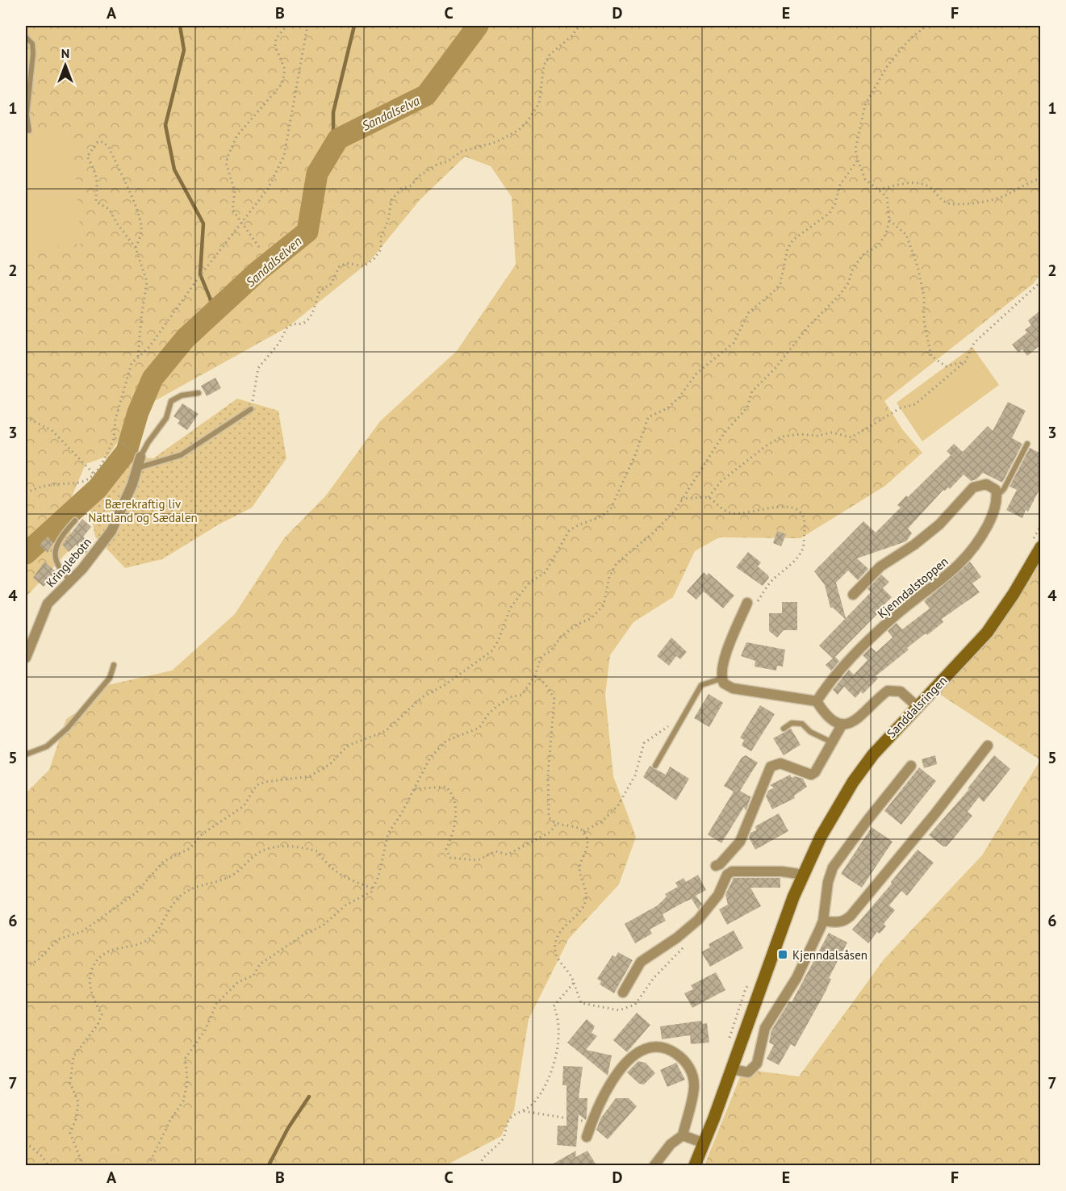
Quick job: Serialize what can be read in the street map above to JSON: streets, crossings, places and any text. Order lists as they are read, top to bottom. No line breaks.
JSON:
{"streets":{"main road":["Sanddalsringen"],"street":["Kringlebotn","Kjenndalstoppen"]},"water":["Sandalselva","Sandalselven"],"parks":["Bærekraftig liv Nattland og Sædalen"],"places":{"transit":["Kjenndalsåsen"]},"north":"top","grid":{"columns":["A","B","C","D","E","F"],"rows":["1","2","3","4","5","6","7"]}}
